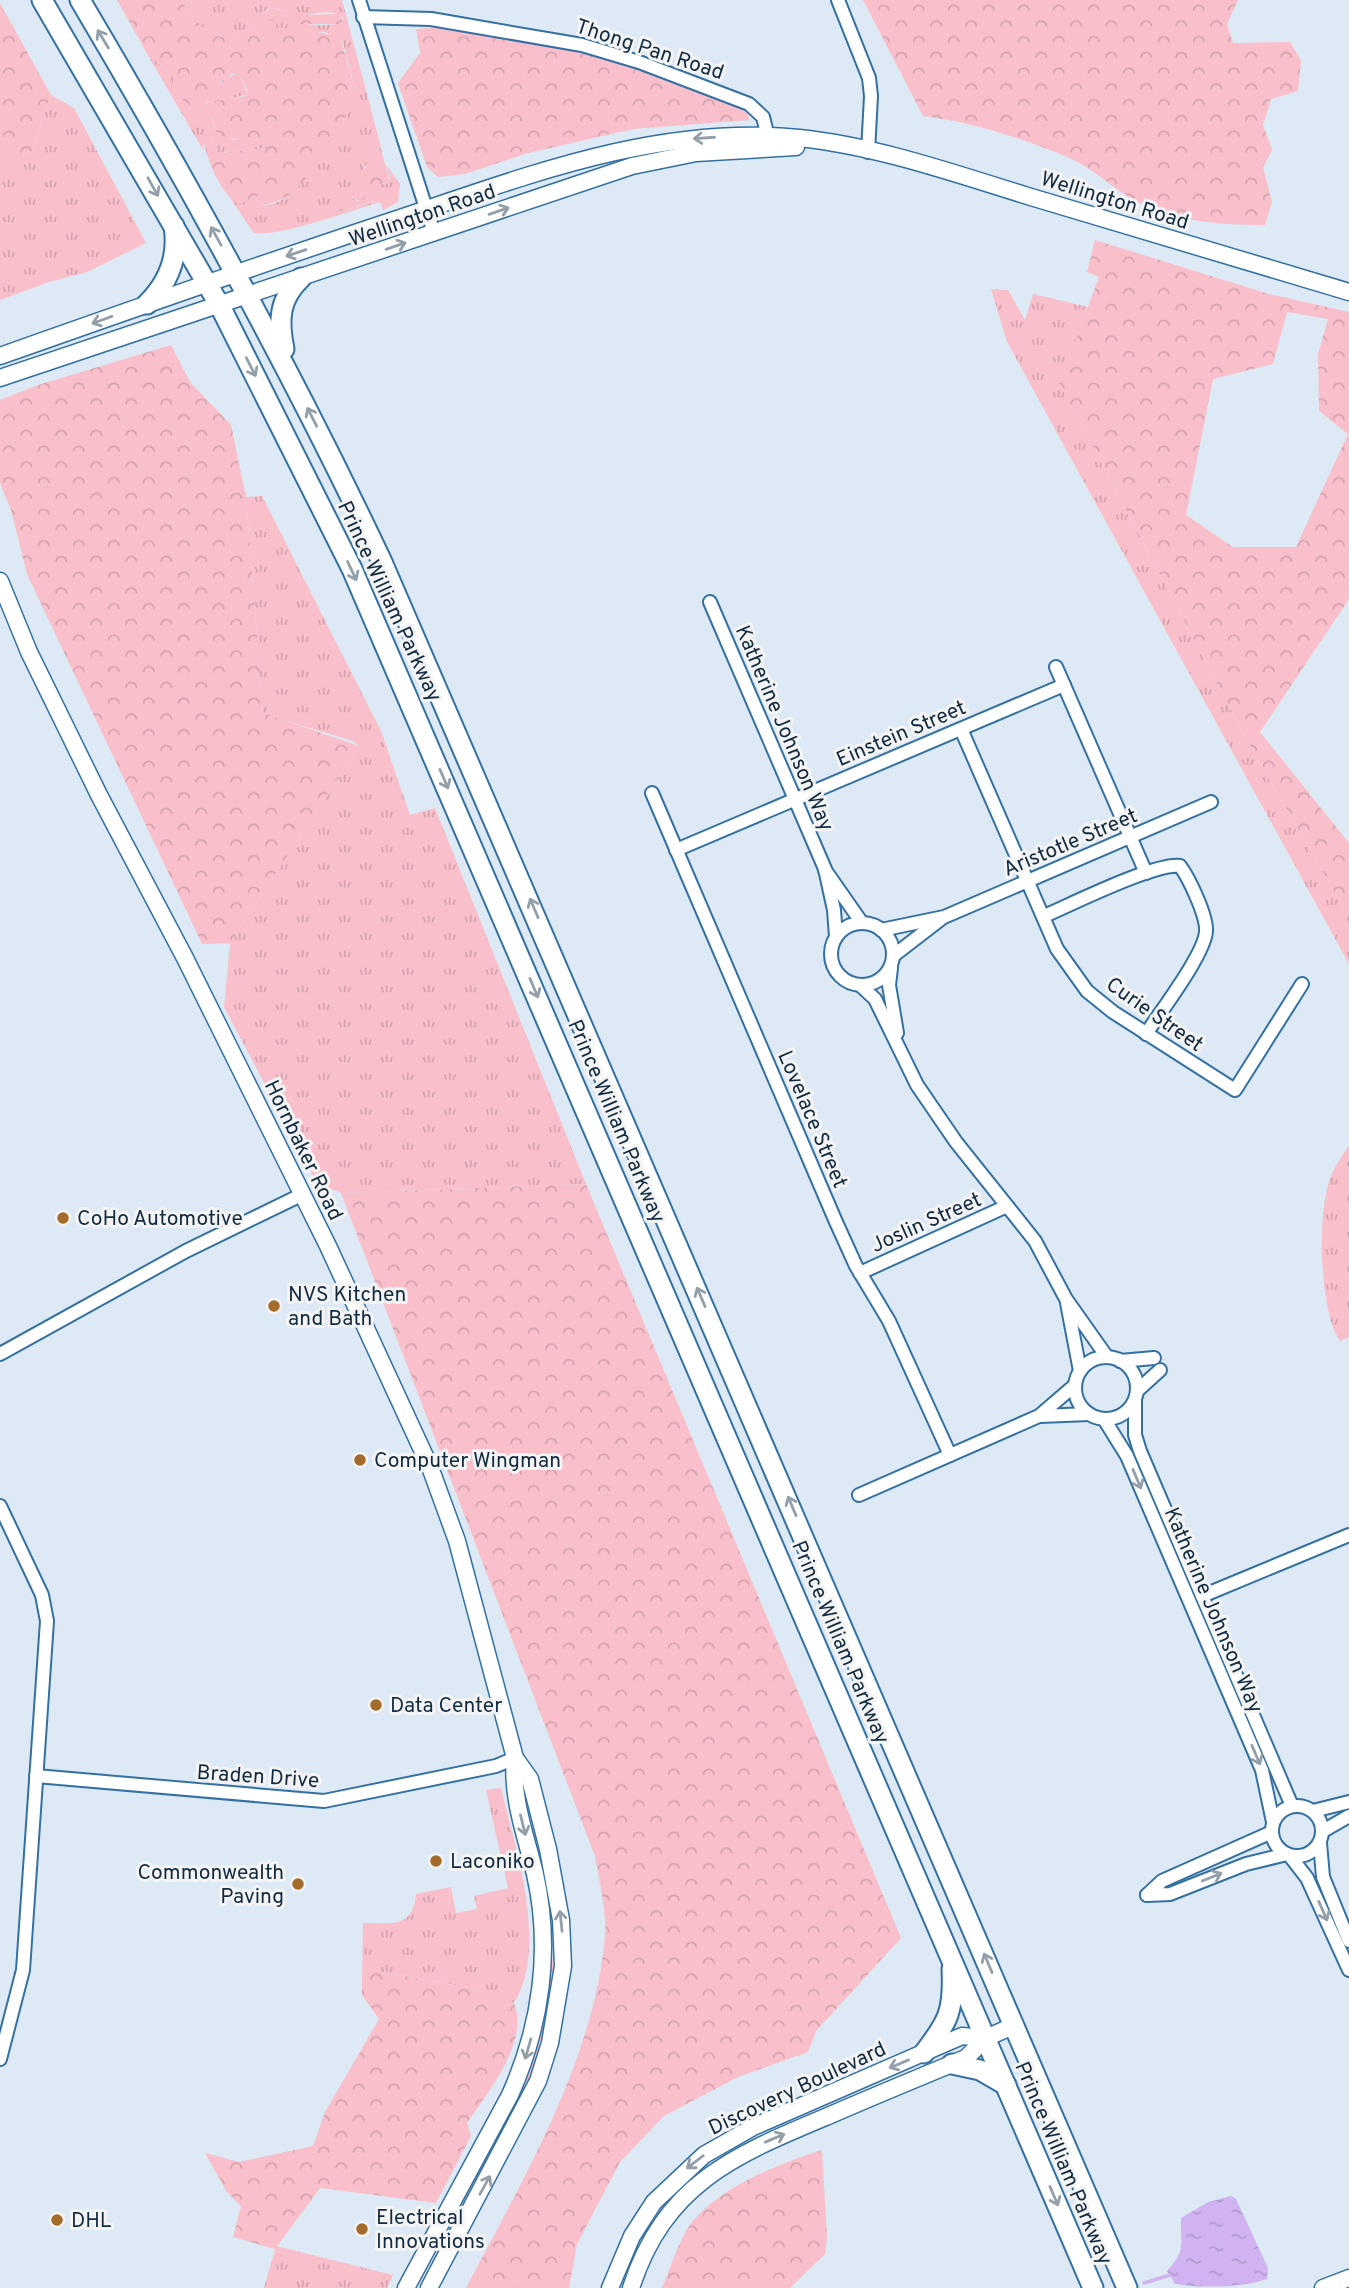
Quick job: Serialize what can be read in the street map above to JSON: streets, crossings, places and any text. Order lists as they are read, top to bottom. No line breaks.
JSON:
{"streets":{"highway":["Prince William Parkway"],"main road":["Wellington Road","Hornbaker Road","Discovery Boulevard"],"street":["Thong Pan Road","Katherine Johnson Way","Einstein Street","Aristotle Street","Curie Street","Lovelace Street","Joslin Street","Braden Drive"]},"crossings":[["Thong Pan Road","Wellington Road"],["Wellington Road","Prince William Parkway"],["Prince William Parkway","Discovery Boulevard"],["Katherine Johnson Way","Einstein Street"],["Katherine Johnson Way","Aristotle Street"],["Einstein Street","Curie Street"],["Einstein Street","Lovelace Street"],["Aristotle Street","Curie Street"],["Lovelace Street","Joslin Street"],["Hornbaker Road","Braden Drive"]],"places":["CoHo Automotive","NVS Kitchen and Bath","Computer Wingman","Data Center","Laconiko","Commonwealth Paving","DHL","Electrical Innovations"]}
